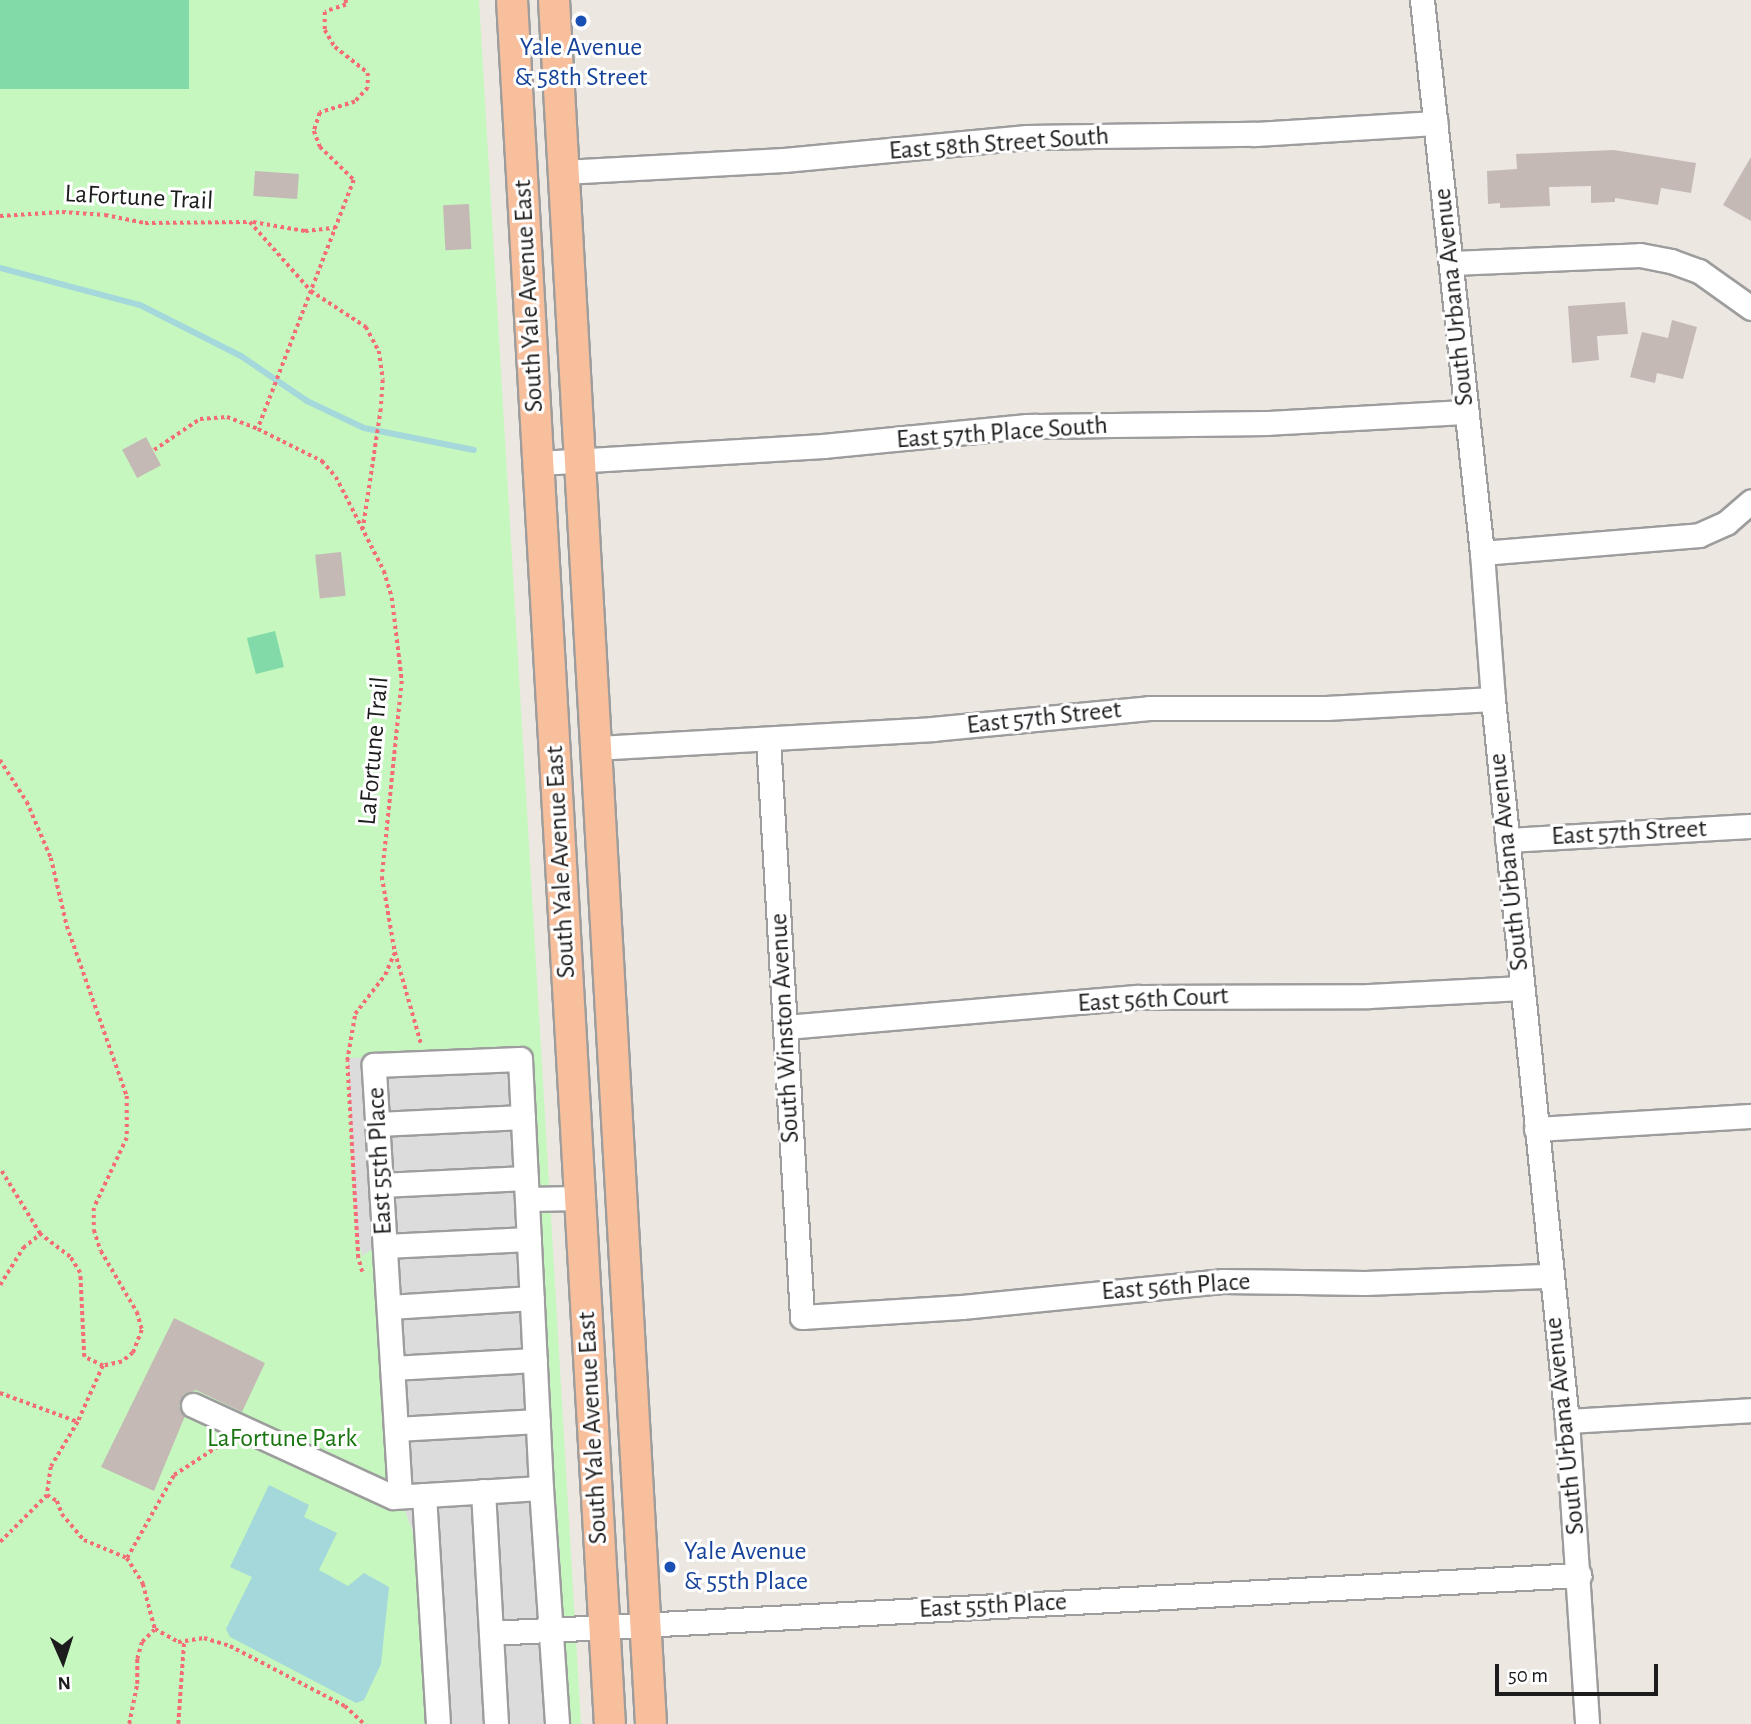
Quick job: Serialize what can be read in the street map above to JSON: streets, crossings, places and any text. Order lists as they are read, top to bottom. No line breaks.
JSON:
{"streets":{"main road":["South Yale Avenue East"],"street":["East 58th Street South","South Urbana Avenue","East 57th Place South","East 57th Street","East 56th Court","South Winston Avenue","East 55th Place","East 56th Place"],"path":["LaFortune Trail"]},"crossings":[["East 58th Street South","South Yale Avenue East"],["East 58th Street South","South Urbana Avenue"],["South Yale Avenue East","East 57th Place South"],["South Yale Avenue East","East 57th Street"],["South Yale Avenue East","East 55th Place"],["South Urbana Avenue","East 57th Place South"],["South Urbana Avenue","East 57th Street"],["South Urbana Avenue","East 56th Court"],["South Urbana Avenue","East 55th Place"],["South Urbana Avenue","East 56th Place"],["East 57th Street","South Winston Avenue"],["East 56th Court","South Winston Avenue"],["South Winston Avenue","East 56th Place"]],"parks":["LaFortune Park"],"places":["Yale Avenue & 58th Street","Yale Avenue & 55th Place"],"scale_bar":"50 m","north":"bottom"}
